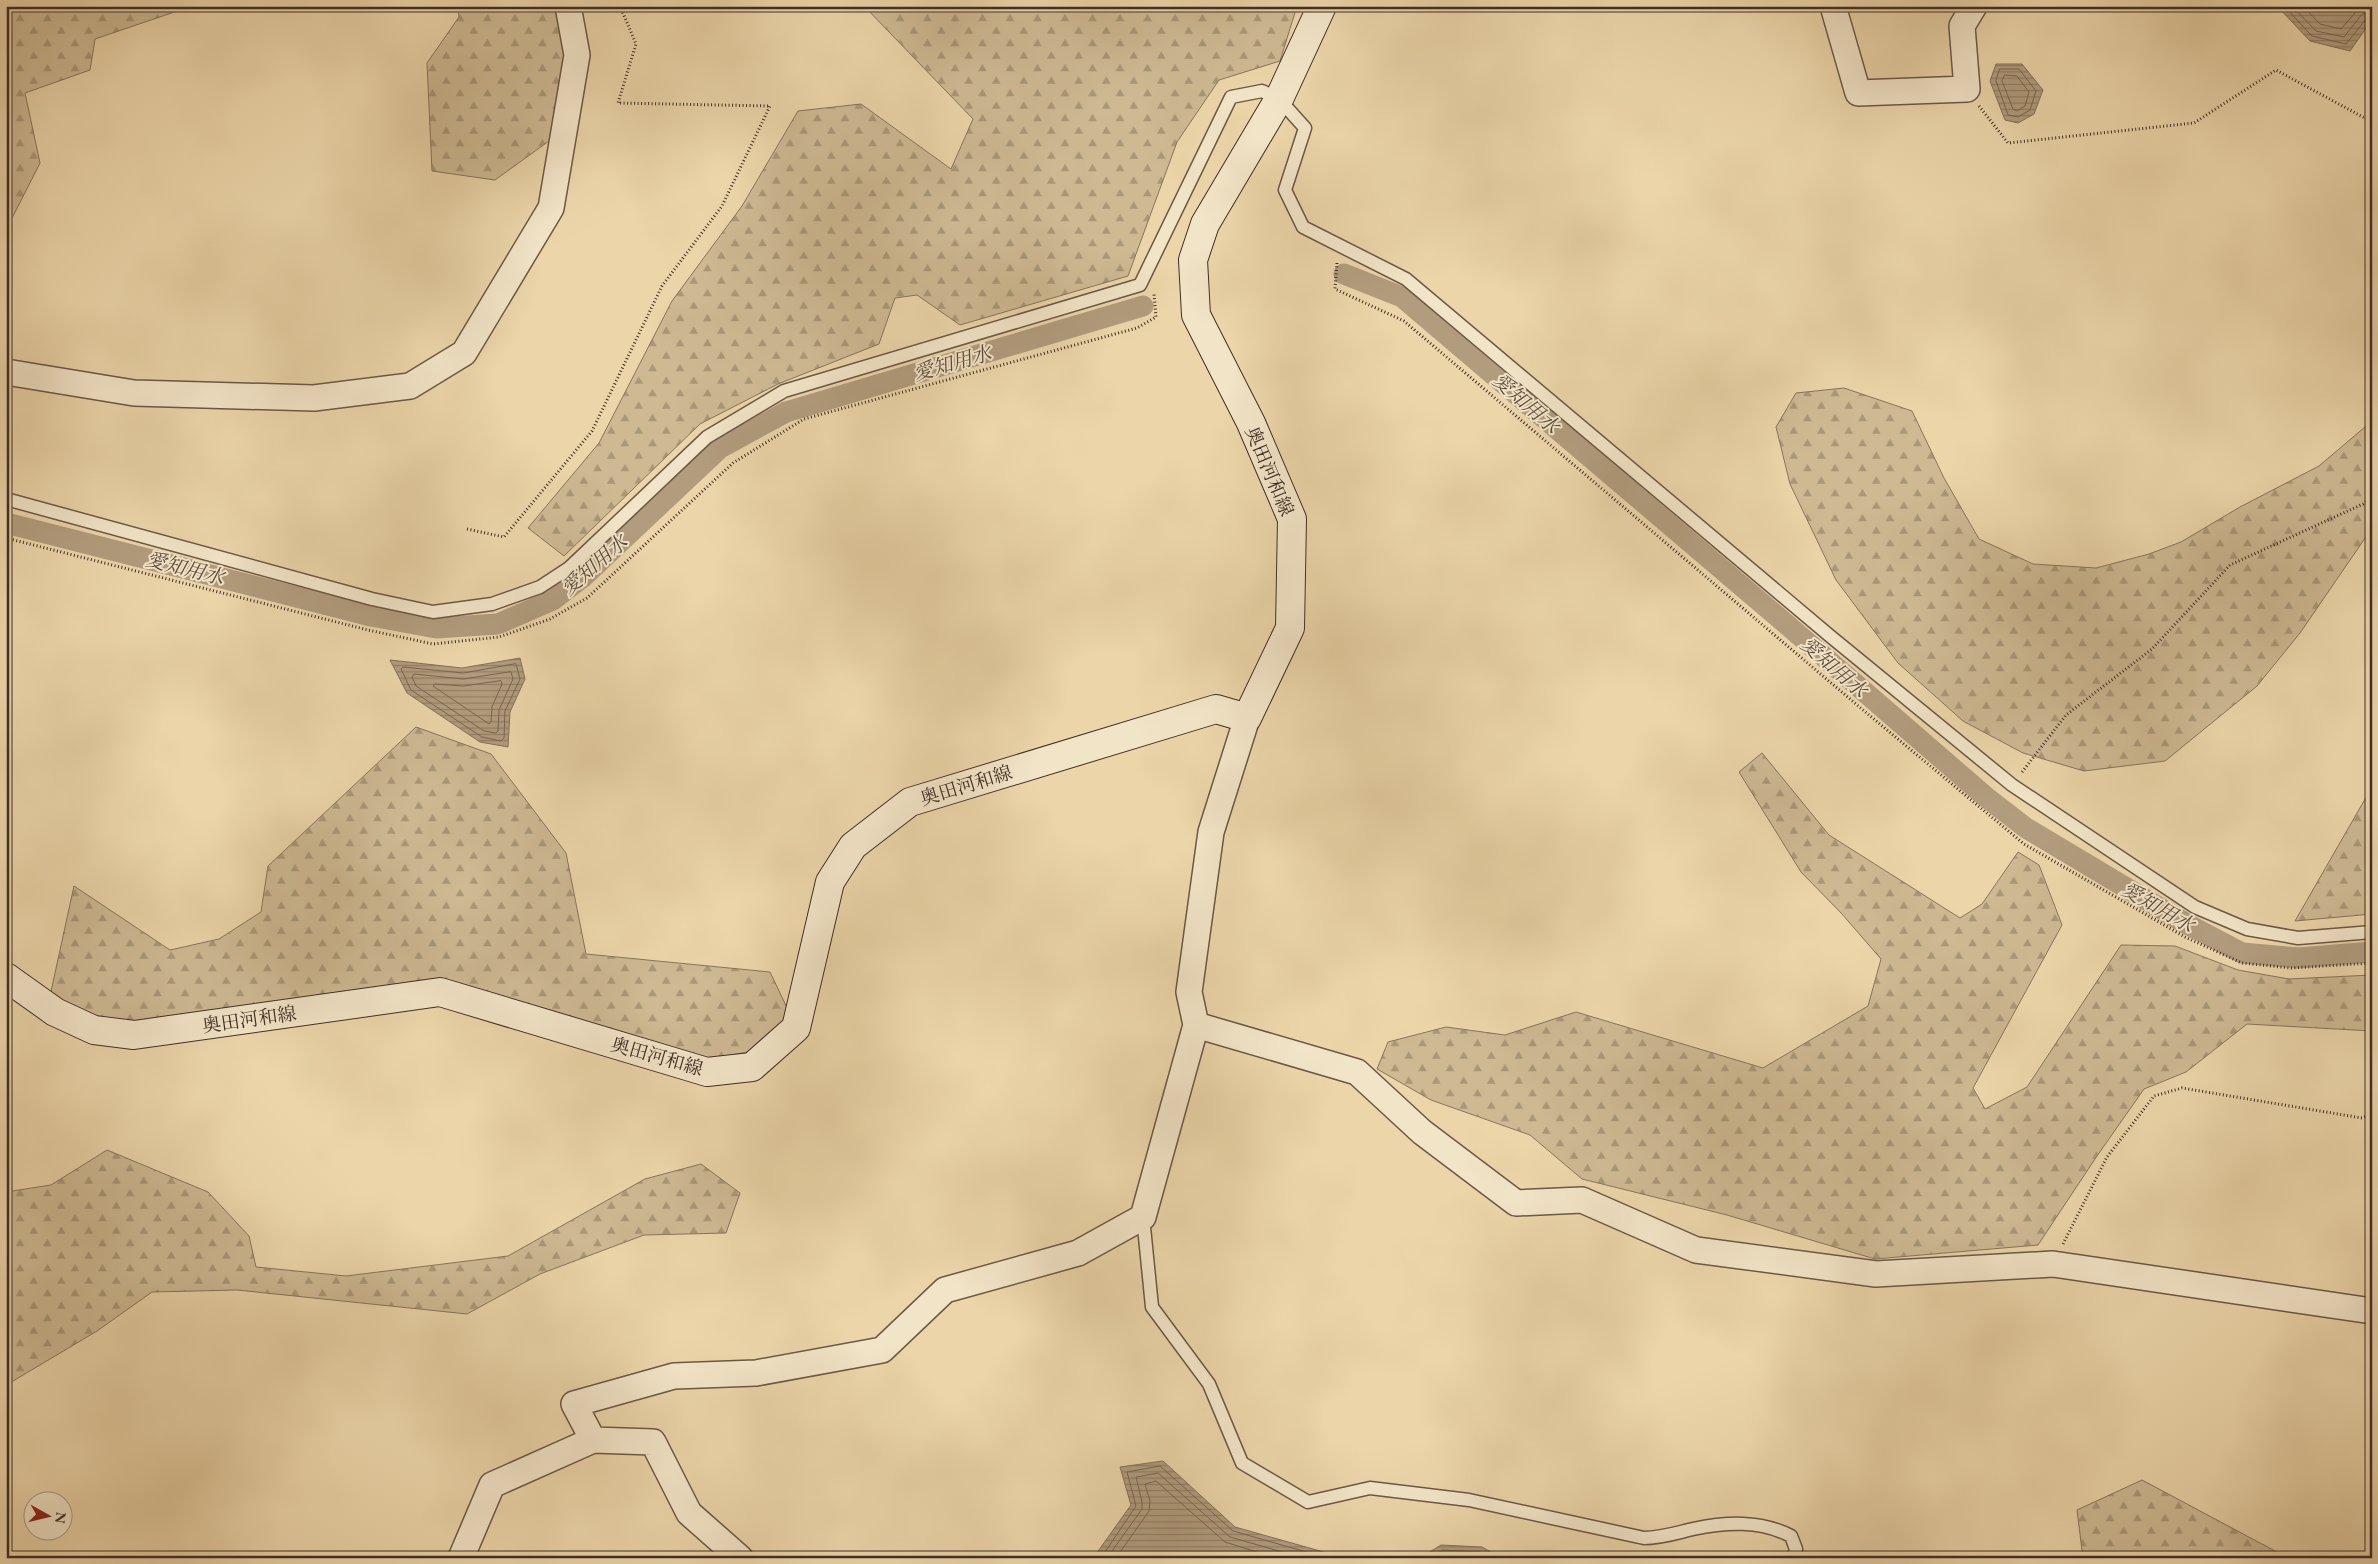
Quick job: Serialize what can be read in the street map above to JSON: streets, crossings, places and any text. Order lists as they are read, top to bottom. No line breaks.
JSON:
{"streets":{"main road":["奥田河和線"]},"water":["愛知用水"],"north":"right"}
